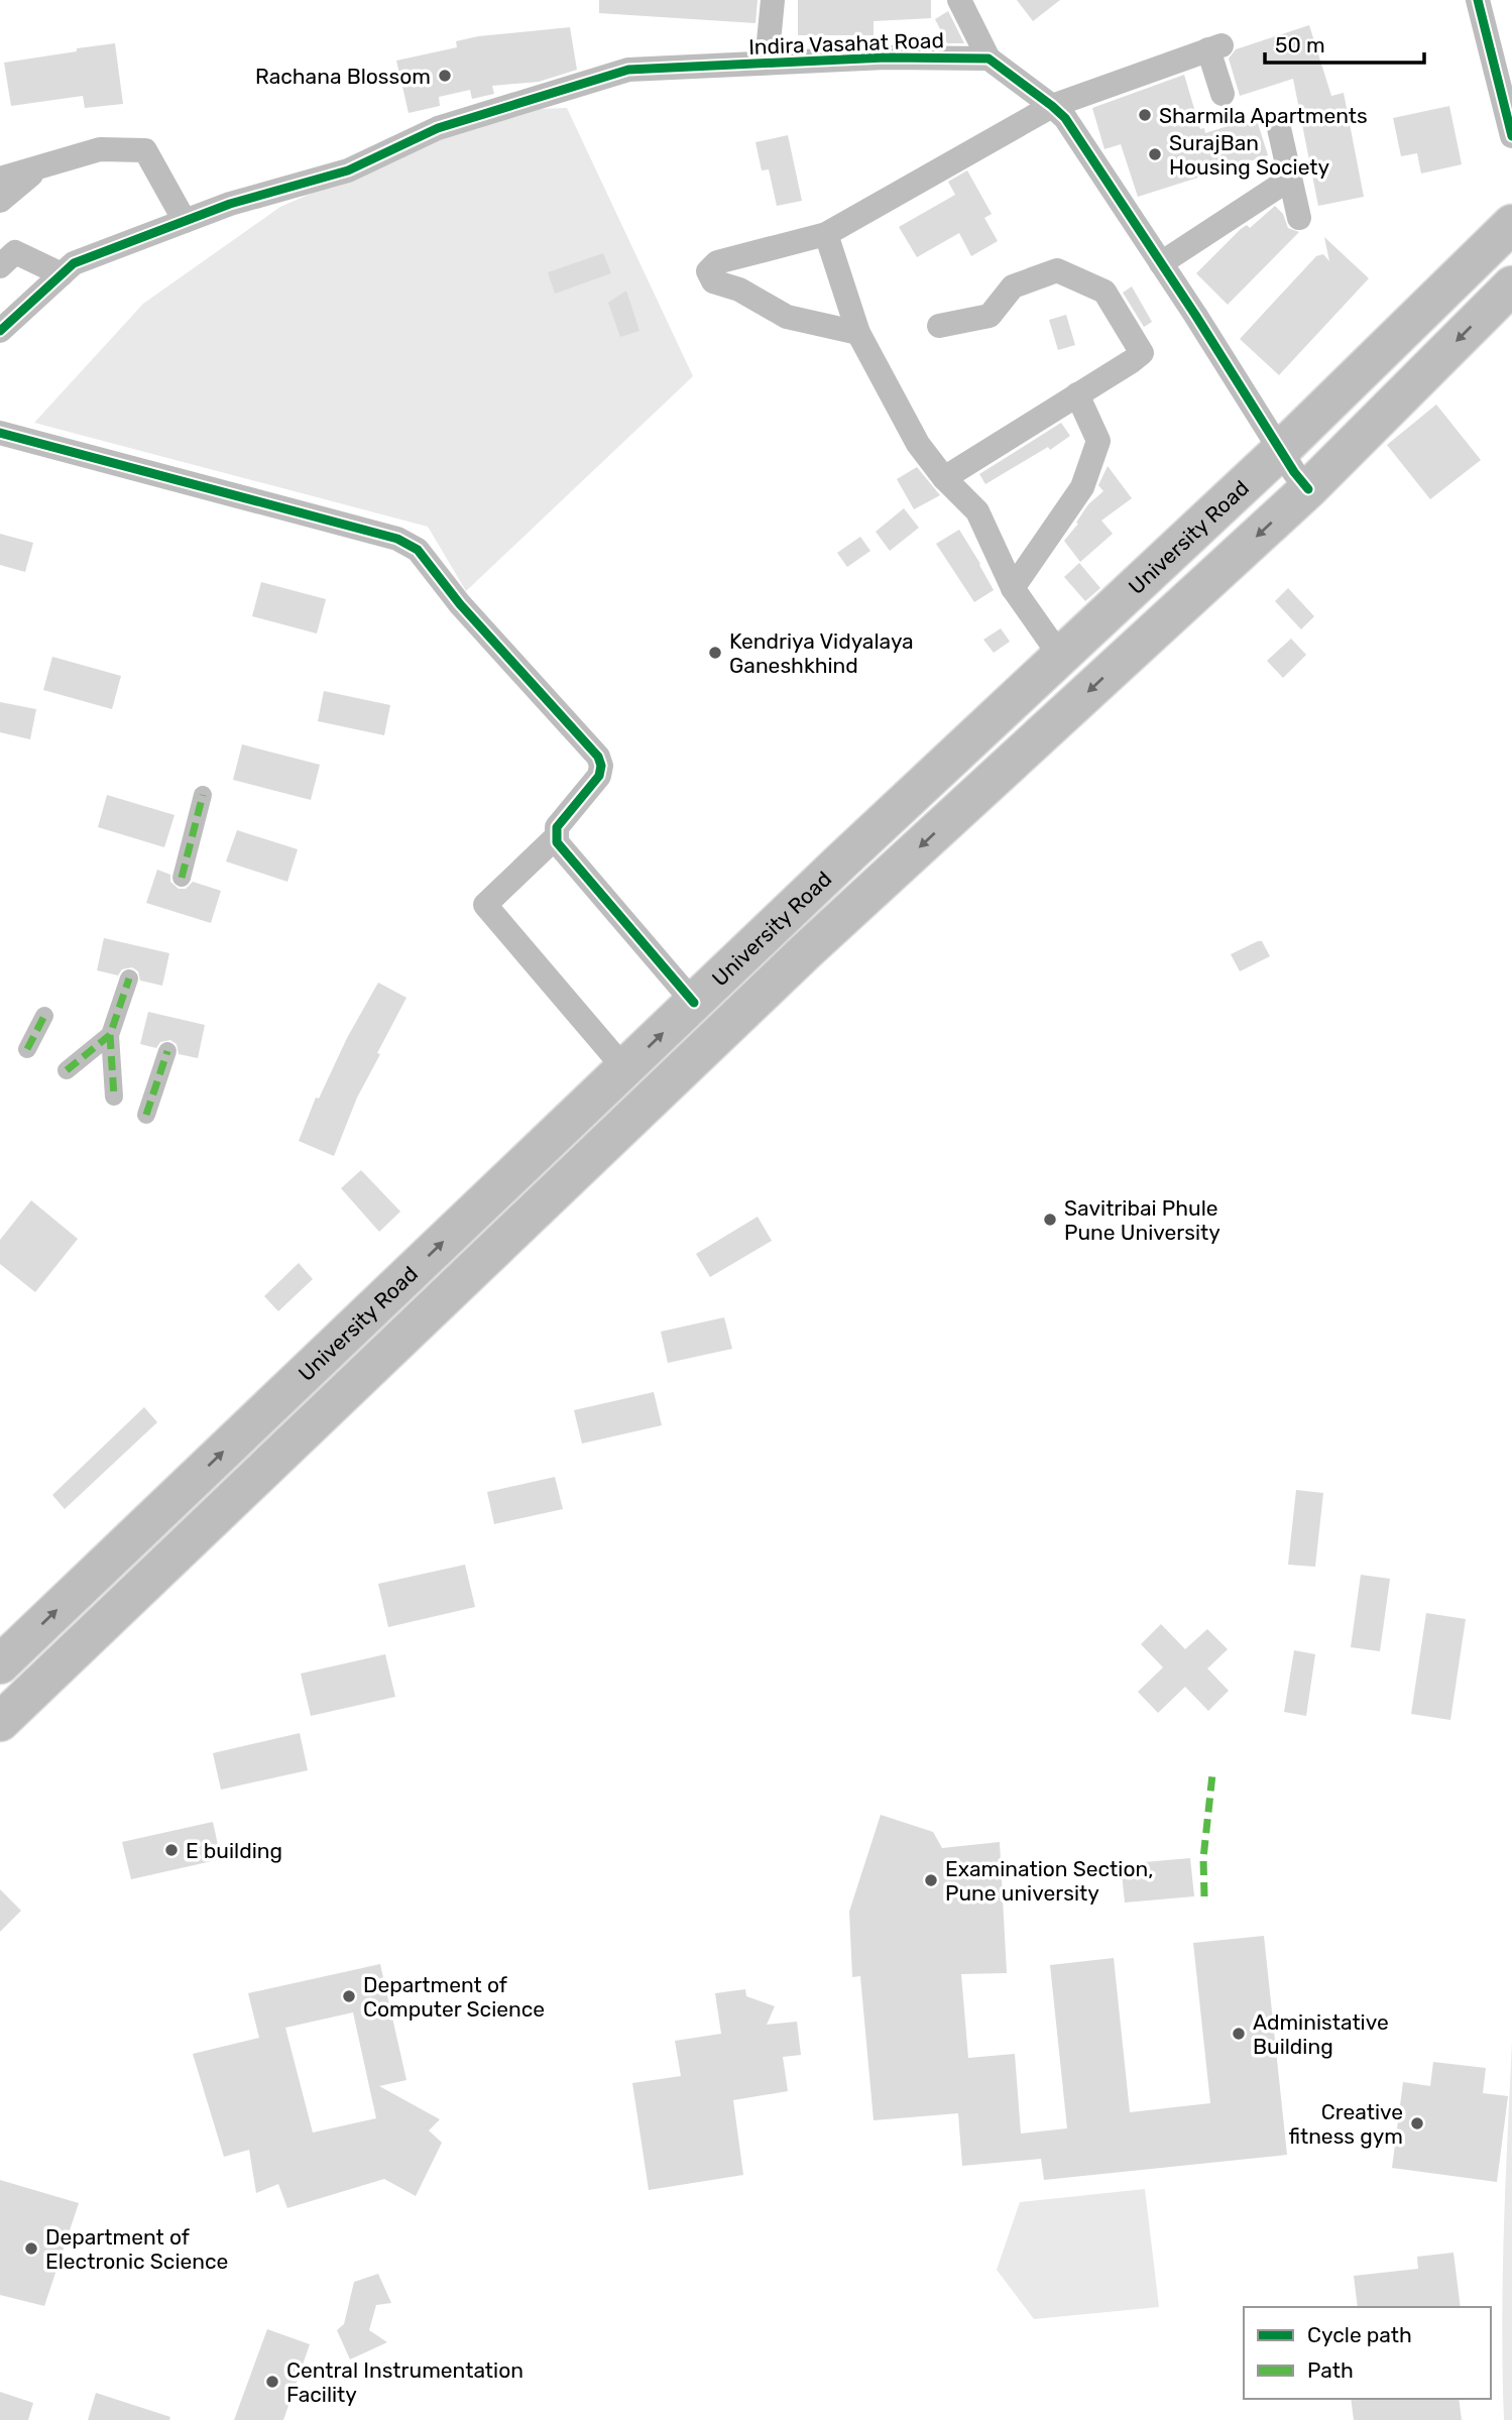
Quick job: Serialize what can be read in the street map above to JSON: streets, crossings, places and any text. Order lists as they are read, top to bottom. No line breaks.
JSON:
{"streets":{"main road":["University Road"],"street":["Indira Vasahat Road"]},"places":["Rachana Blossom","Sharmila Apartments","SurajBan Housing Society","Kendriya Vidyalaya Ganeshkhind","Savitribai Phule Pune University","E building","Examination Section, Pune university","Department of Computer Science","Administative Building","Creative fitness gym","Department of Electronic Science","Central Instrumentation Facility"],"legend":["Cycle path","Path"],"scale_bar":"50 m"}
